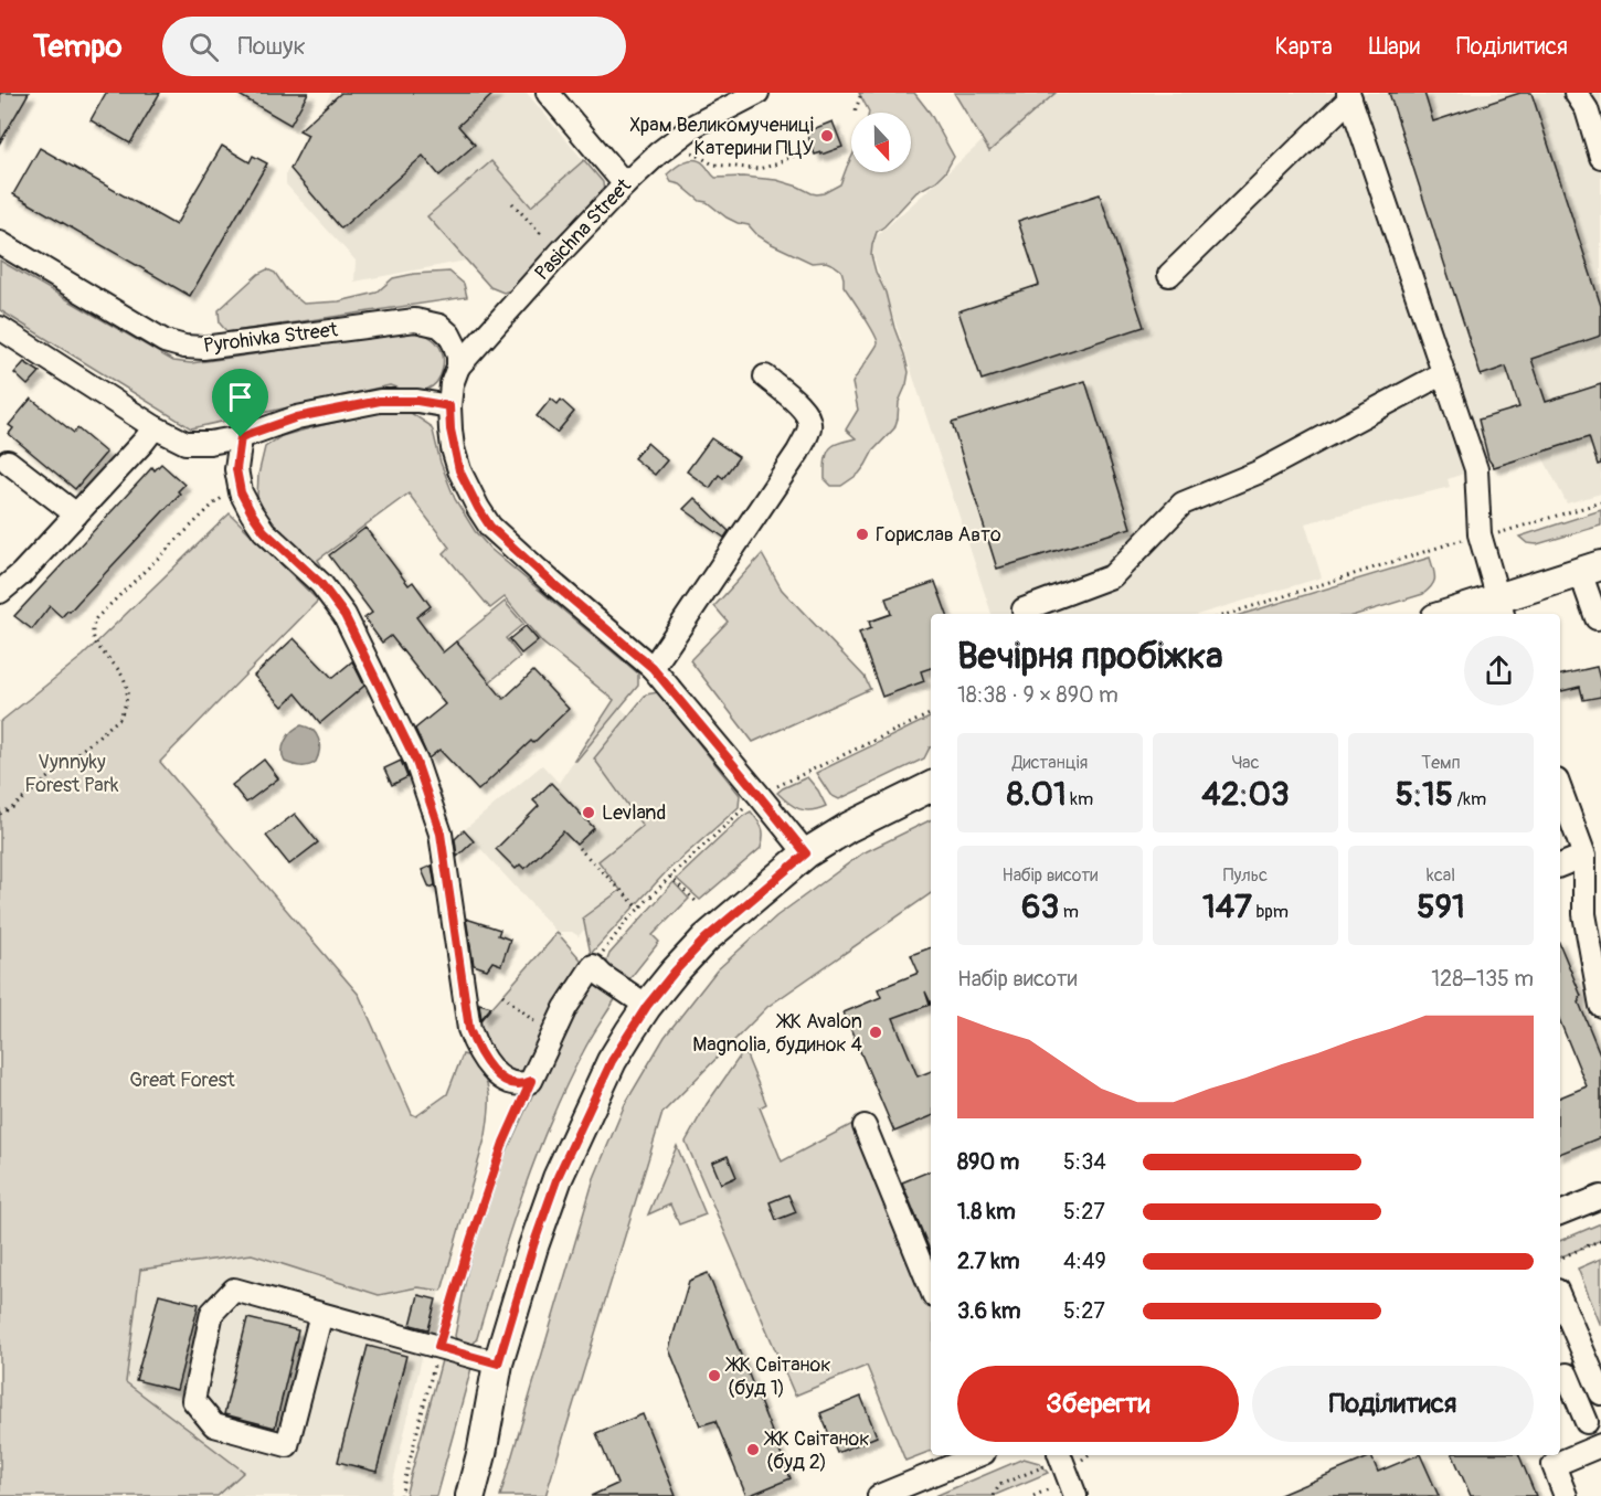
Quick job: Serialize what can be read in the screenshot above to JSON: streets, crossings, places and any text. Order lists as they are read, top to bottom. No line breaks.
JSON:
{"streets":{"street":["Pasichna Street","Pyrohivka Street"]},"crossings":[["Pasichna Street","Pyrohivka Street"]],"parks":["Vynnyky Forest Park","Great Forest"],"places":["Храм Великомучениці Катерини ПЦУ","Горислав Авто","Levland","ЖК Avalon Magnolia, будинок 4","ЖК Світанок (буд 1)","ЖК Світанок (буд 2)"],"north":"bottom","page":{"header":"Tempo","search":"Пошук","nav":["Карта","Шари","Поділитися"],"heading":["Вечірня пробіжка","18:38 · 9 × 890 m"],"stats":[["Дистанція","8.01 km"],["Час","42:03"],["Темп","5:15 /km"],["Набір висоти","63 m"],["Пульс","147 bpm"],["kcal","591"]],"chart":["Набір висоти","128–135 m"],"list":[{"name":"890 m","note":"5:34"},{"name":"1.8 km","note":"5:27"},{"name":"2.7 km","note":"4:49"},{"name":"3.6 km","note":"5:27"}],"buttons":["Зберегти","Поділитися"]}}
